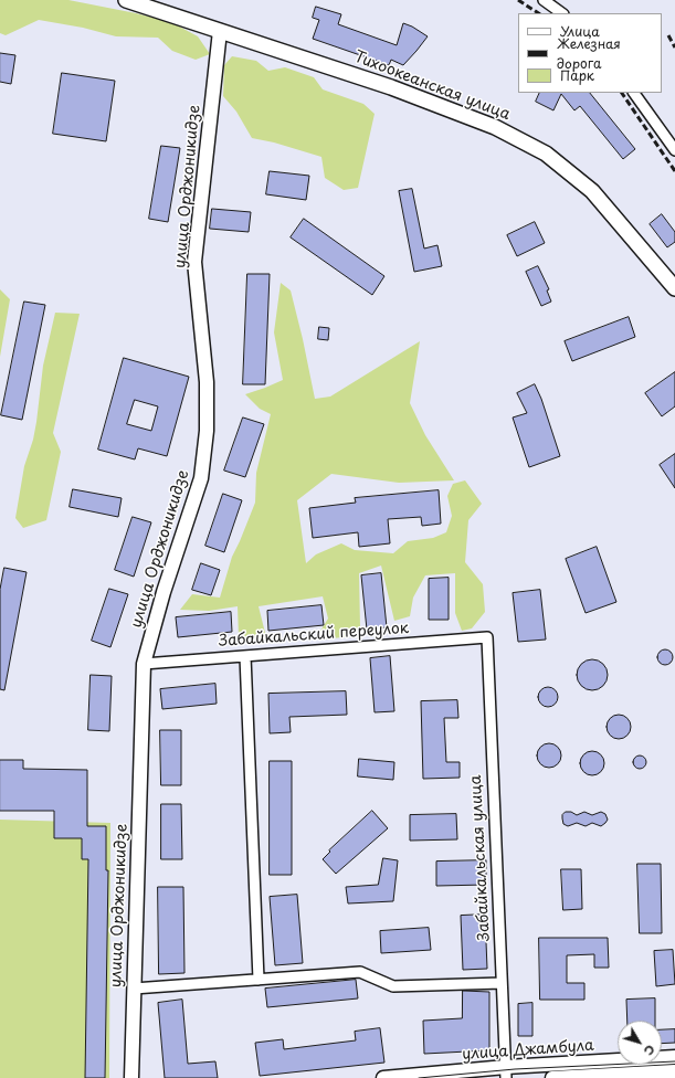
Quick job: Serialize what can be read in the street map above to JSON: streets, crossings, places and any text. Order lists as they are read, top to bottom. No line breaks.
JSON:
{"streets":{"main road":["Тихоокеанская улица"],"street":["улица Орджоникидзе","Забайкальский переулок","Забайкальская улица","улица Джамбула"]},"crossings":[["Тихоокеанская улица","улица Орджоникидзе"],["улица Орджоникидзе","Забайкальский переулок"],["Забайкальский переулок","Забайкальская улица"],["Забайкальская улица","улица Джамбула"]],"legend":["Улица","Железная дорога","Парк"],"north":"bottom right"}
